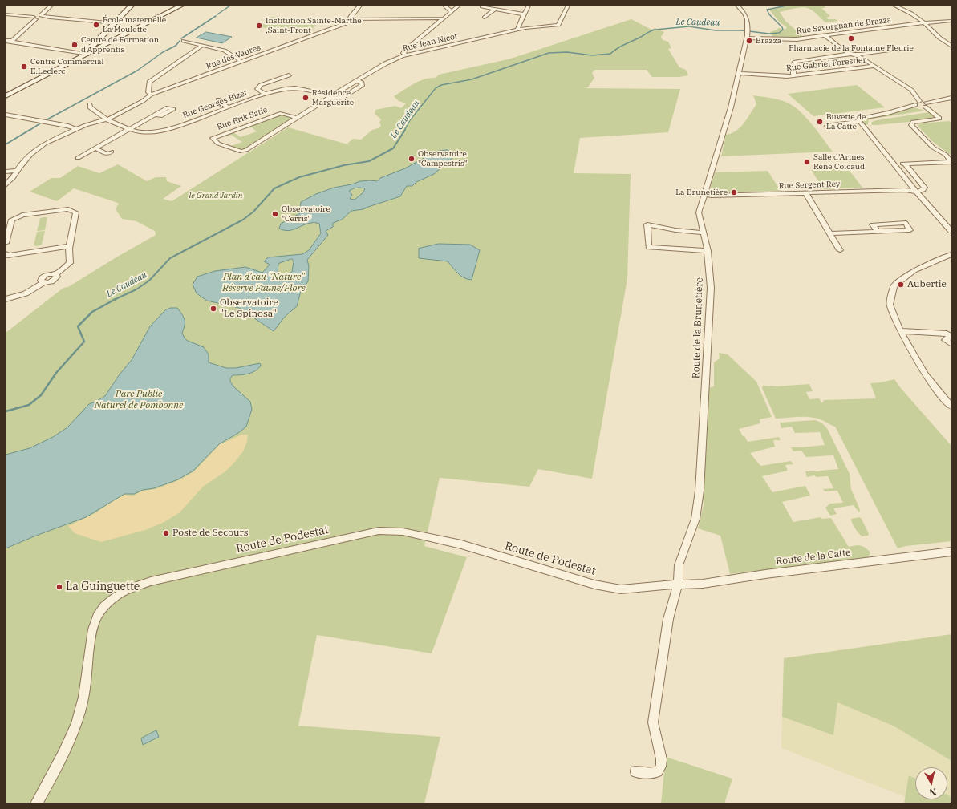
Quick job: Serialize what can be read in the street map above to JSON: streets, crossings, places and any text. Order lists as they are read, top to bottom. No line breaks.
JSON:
{"streets":{"street":["Rue Savorgnan de Brazza","Rue Jean Nicot","Rue des Vaures","Rue Gabriel Forestier","Rue Georges Bizet","Rue Erik Satie","Rue Sergent Rey","Route de la Brunetière","Route de Podestat","Route de la Catte"]},"crossings":[["Rue Savorgnan de Brazza","Rue Gabriel Forestier"],["Rue Savorgnan de Brazza","Route de la Brunetière"],["Rue Jean Nicot","Rue Georges Bizet"],["Rue Jean Nicot","Rue Erik Satie"],["Rue des Vaures","Rue Georges Bizet"],["Rue Gabriel Forestier","Route de la Brunetière"],["Rue Georges Bizet","Rue Erik Satie"],["Rue Sergent Rey","Route de la Brunetière"],["Route de la Brunetière","Route de Podestat"],["Route de la Brunetière","Route de la Catte"],["Route de Podestat","Route de la Catte"]],"water":["Le Caudeau"],"parks":["le Grand Jardin","Plan d'eau \"Nature\" Réserve Faune/Flore","Parc Public Naturel de Pombonne"],"places":["École maternelle La Moulette","Institution Sainte-Marthe ,Saint-Front","Pharmacie de la Fontaine Fleurie","Brazza","Centre de Formation d'Apprentis","Centre Commercial E.Leclerc","Résidence Marguerite","Buvette de La Catte","Observatoire \"Campestris\"","Salle d'Armes René Coicaud","La Brunetière","Observatoire \"Cerris\"","Aubertie","Observatoire \"Le Spinosa\"","Poste de Secours","La Guinguette"],"north":"bottom"}
